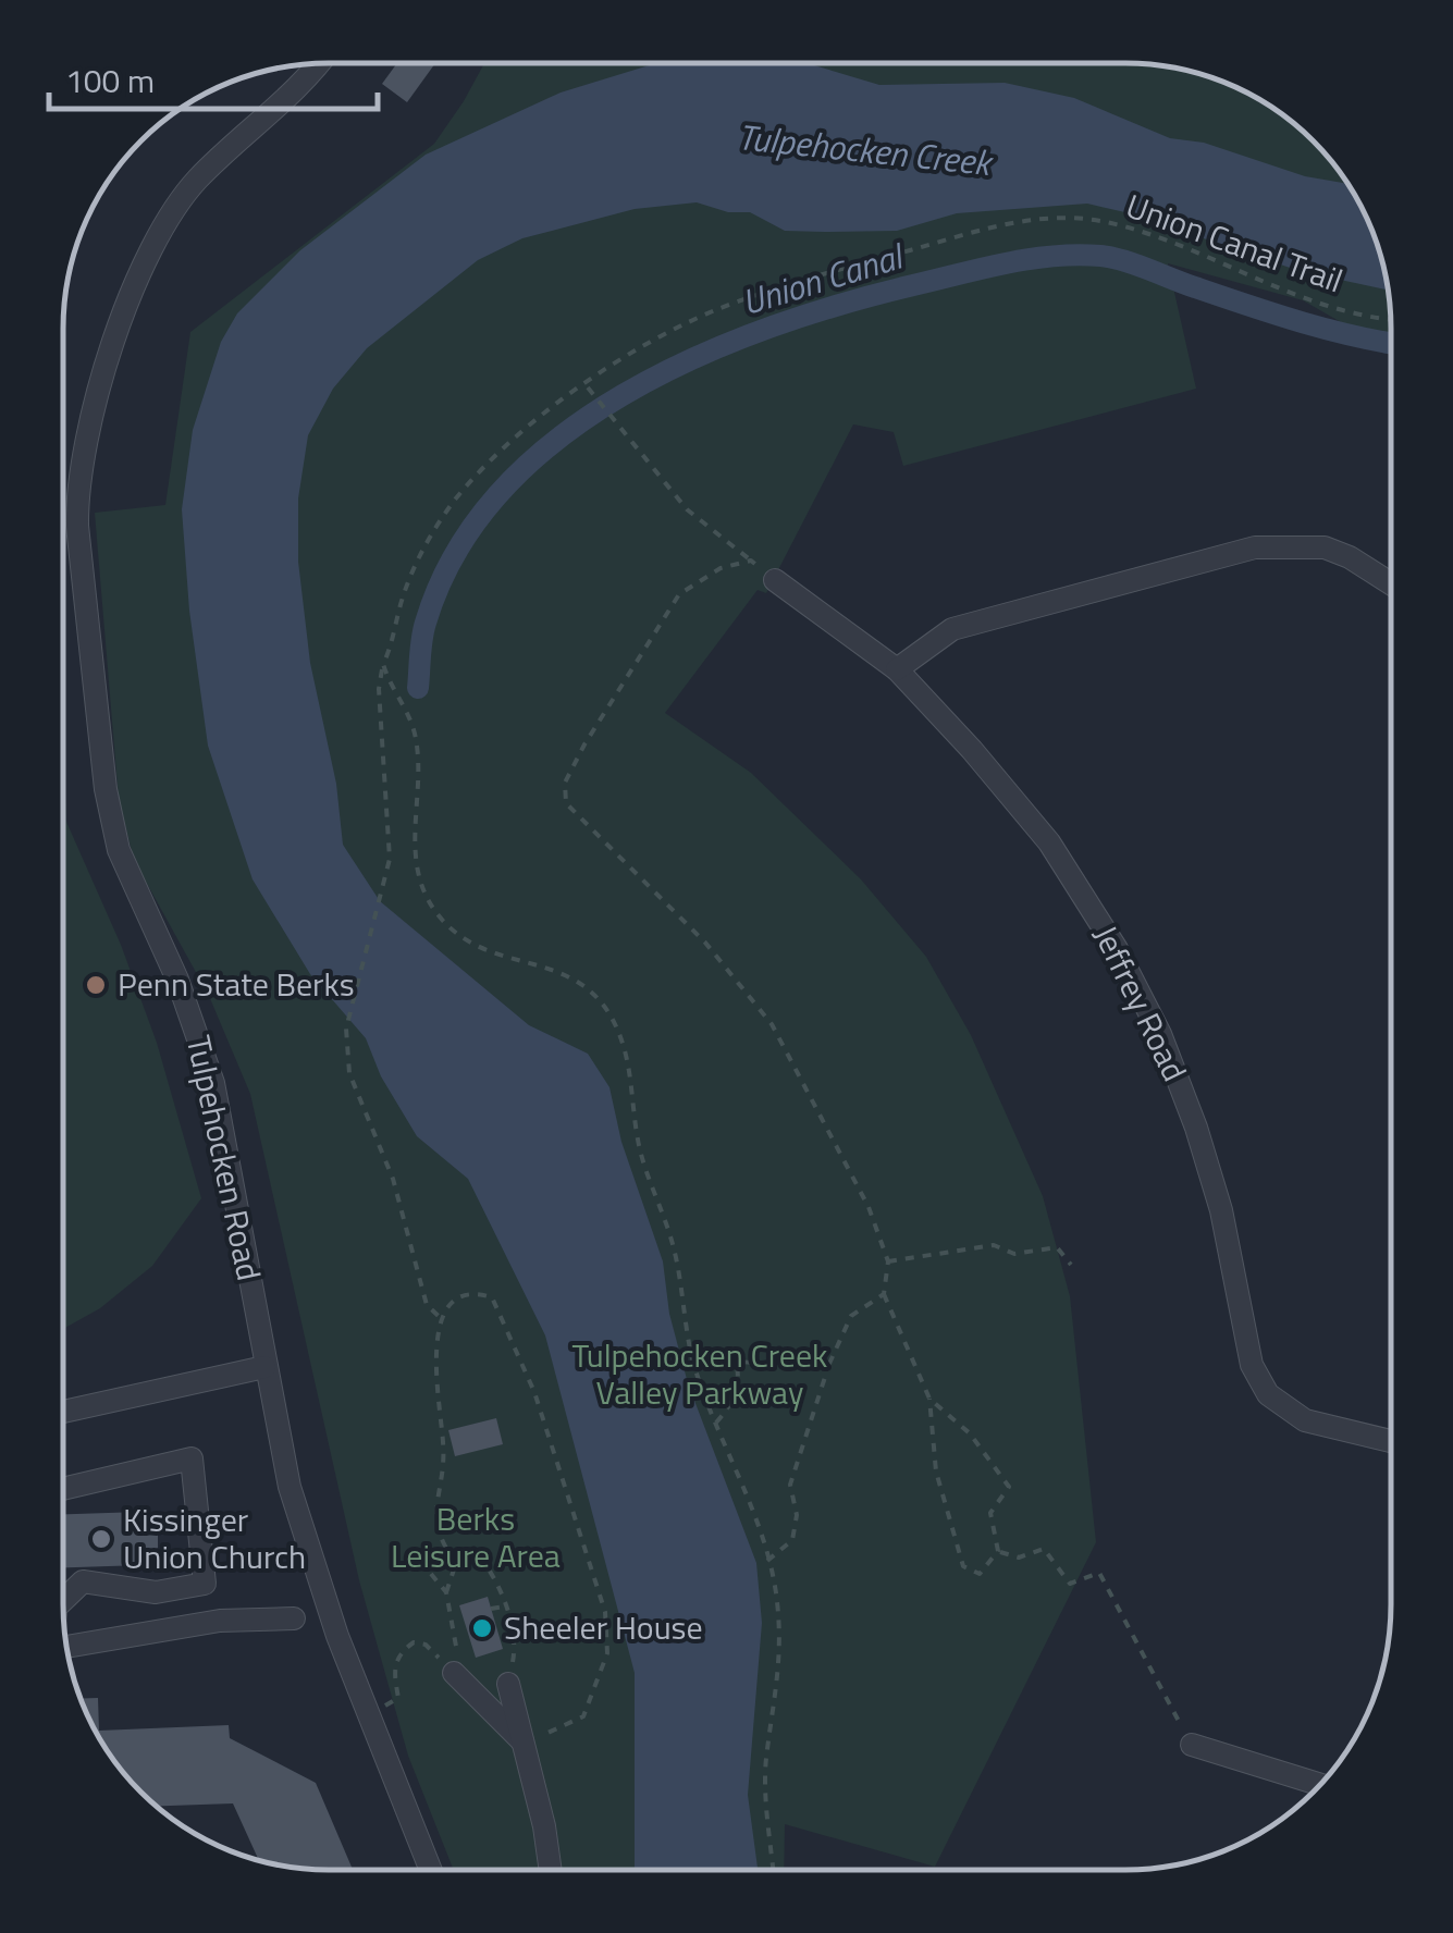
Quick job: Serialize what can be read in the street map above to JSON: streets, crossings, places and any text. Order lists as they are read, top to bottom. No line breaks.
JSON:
{"streets":{"street":["Jeffrey Road","Tulpehocken Road"],"path":["Union Canal Trail"]},"water":["Tulpehocken Creek","Union Canal"],"parks":["Tulpehocken Creek Valley Parkway","Berks Leisure Area"],"places":["Penn State Berks","Kissinger Union Church","Sheeler House"],"scale_bar":"100 m"}
